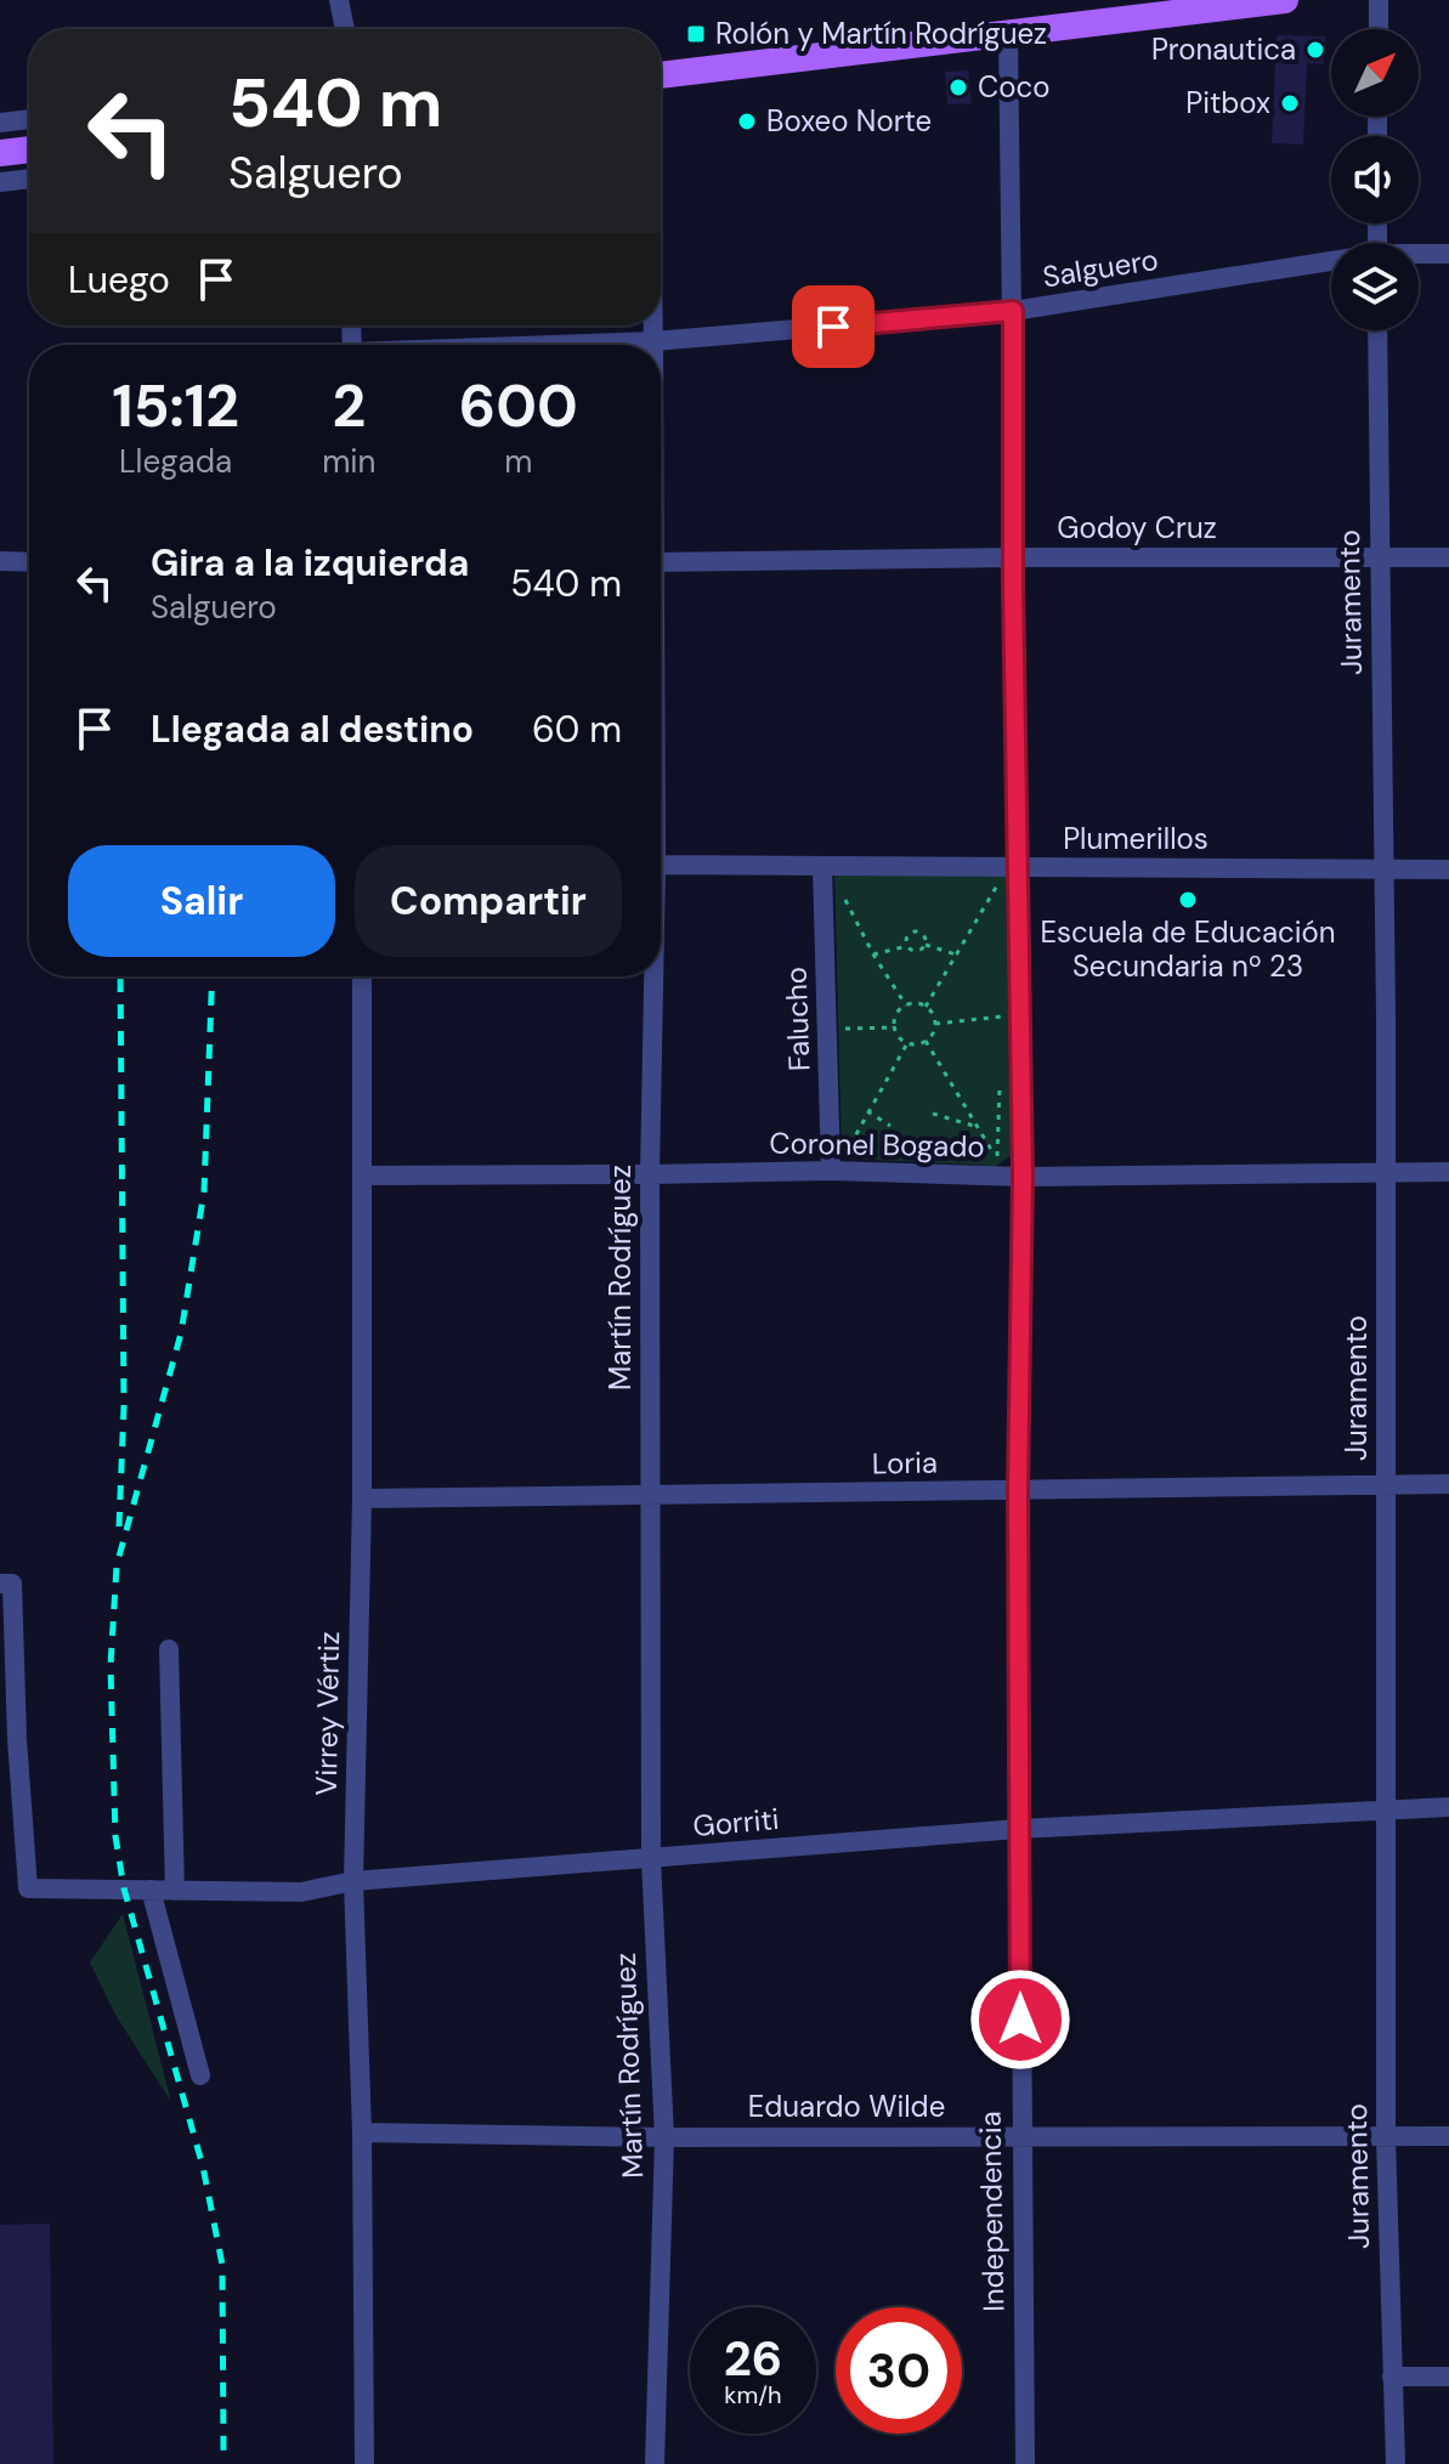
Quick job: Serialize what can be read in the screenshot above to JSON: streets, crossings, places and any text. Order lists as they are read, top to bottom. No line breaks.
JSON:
{"streets":{"street":["Salguero","Godoy Cruz","Juramento","Plumerillos","Falucho","Coronel Bogado","Martín Rodríguez","Loria","Virrey Vértiz","Gorriti","Eduardo Wilde","Independencia"]},"crossings":[["Salguero","Martín Rodríguez"],["Salguero","Independencia"],["Godoy Cruz","Juramento"],["Godoy Cruz","Independencia"],["Juramento","Plumerillos"],["Juramento","Coronel Bogado"],["Juramento","Loria"],["Juramento","Gorriti"],["Juramento","Eduardo Wilde"],["Plumerillos","Falucho"],["Plumerillos","Independencia"],["Falucho","Coronel Bogado"],["Coronel Bogado","Martín Rodríguez"],["Coronel Bogado","Virrey Vértiz"],["Coronel Bogado","Independencia"],["Martín Rodríguez","Loria"],["Martín Rodríguez","Gorriti"],["Martín Rodríguez","Eduardo Wilde"],["Loria","Virrey Vértiz"],["Loria","Independencia"],["Virrey Vértiz","Gorriti"],["Virrey Vértiz","Eduardo Wilde"],["Gorriti","Independencia"],["Eduardo Wilde","Independencia"]],"places":{"transit":["Rolón y Martín Rodríguez"],"other":["Pronautica","Coco","Pitbox","Boxeo Norte","Escuela de Educación Secundaria nº 23"]},"north":"top right","page":{"turn":["540 m","Salguero"],"then":"Luego","eta":["15:12","Llegada","2","min","600","m"],"list":[{"name":"Gira a la izquierda","note":"Salguero","value":"540 m"},{"name":"Llegada al destino","value":"60 m"}],"buttons":["Salir","Compartir"],"speed":"26 km/h","limit":"30"}}
